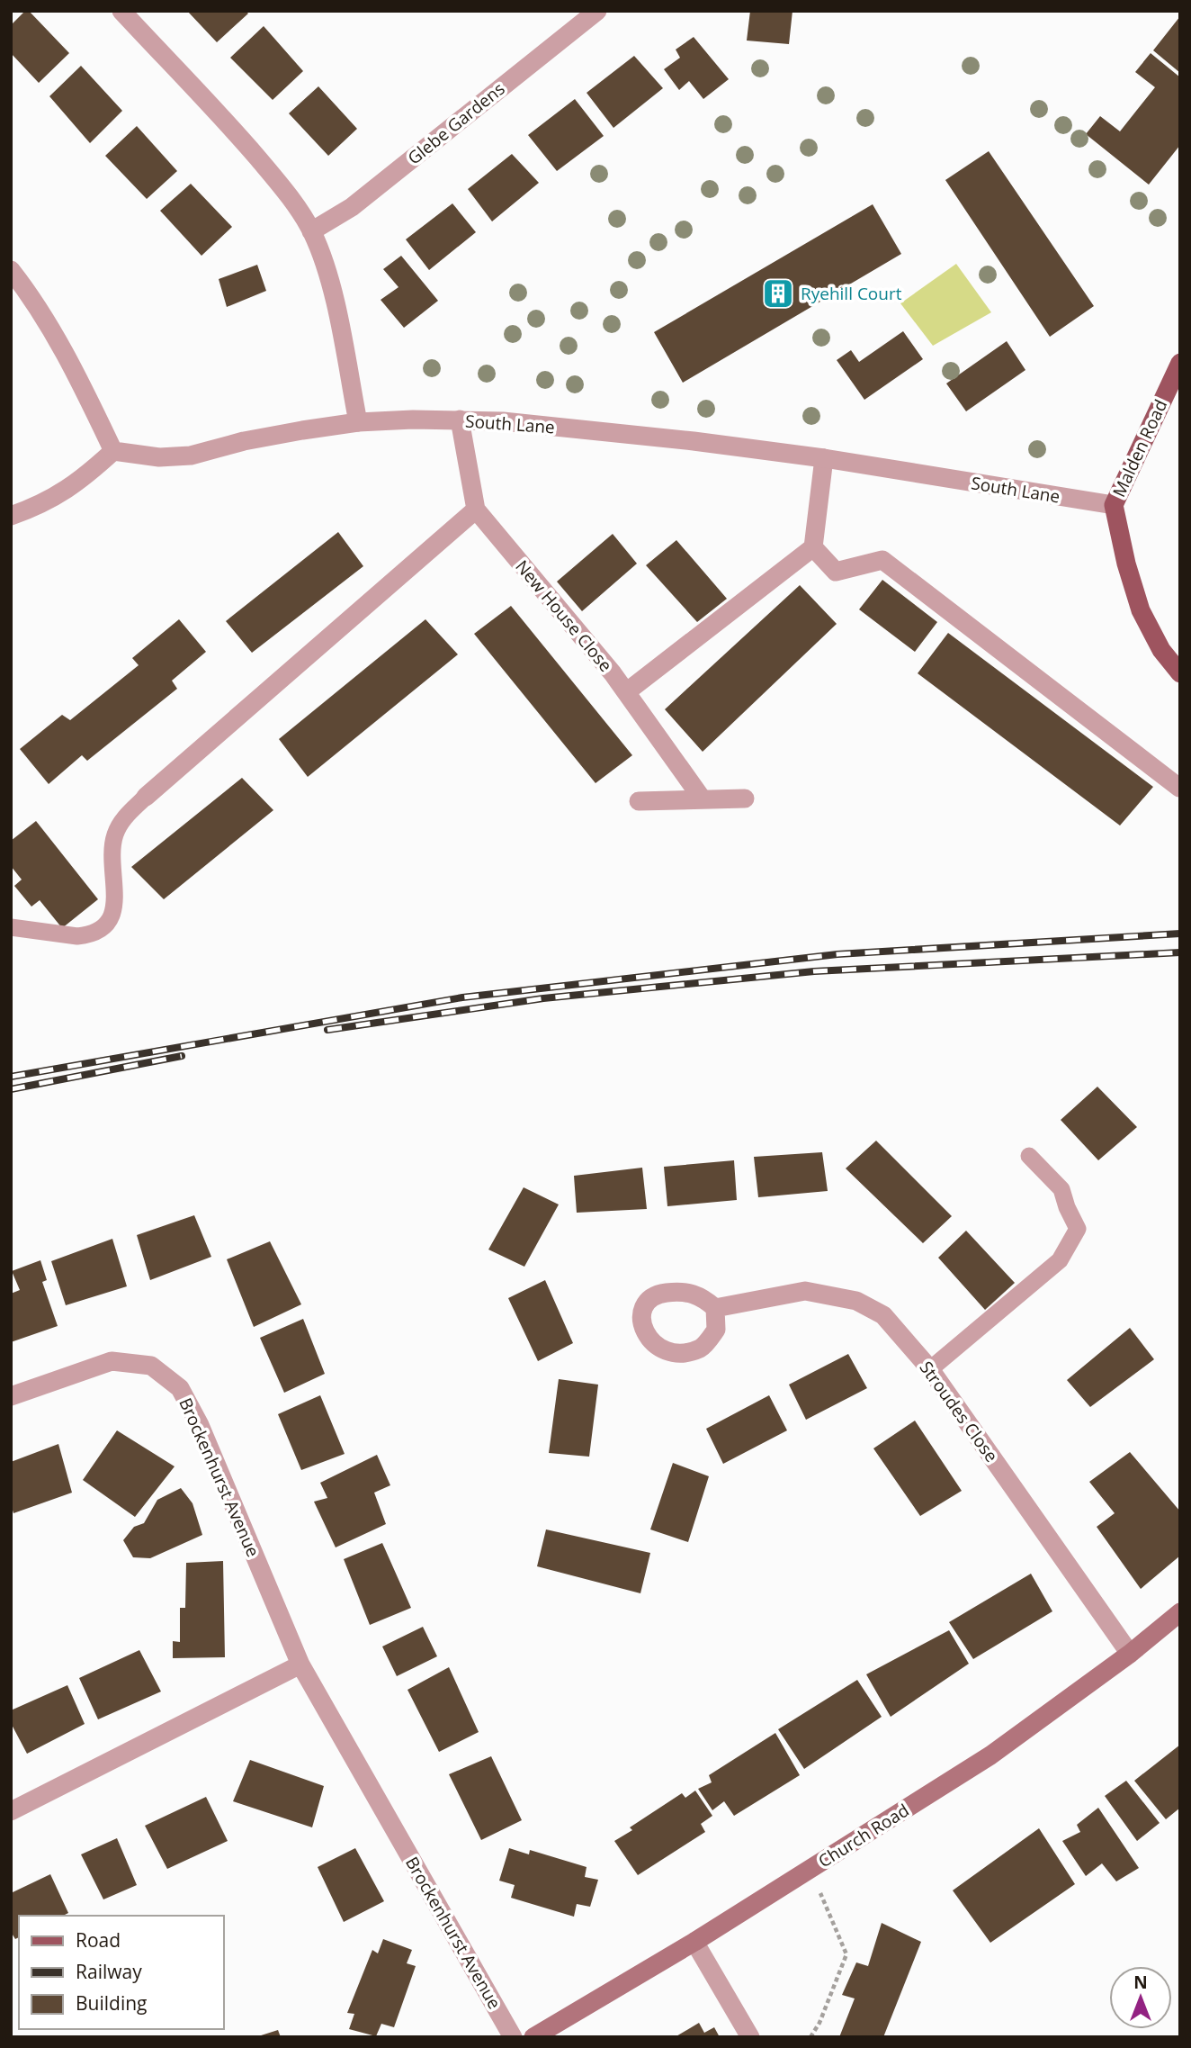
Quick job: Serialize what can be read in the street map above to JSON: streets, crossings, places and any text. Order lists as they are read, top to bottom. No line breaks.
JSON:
{"streets":{"main road":["Malden Road","Church Road"],"street":["Glebe Gardens","South Lane","New House Close","Stroudes Close","Brockenhurst Avenue"]},"crossings":[["South Lane","Malden Road"],["South Lane","New House Close"],["Stroudes Close","Church Road"]],"places":{"building":["Ryehill Court"]},"legend":["Road","Railway","Building"],"north":"top"}
